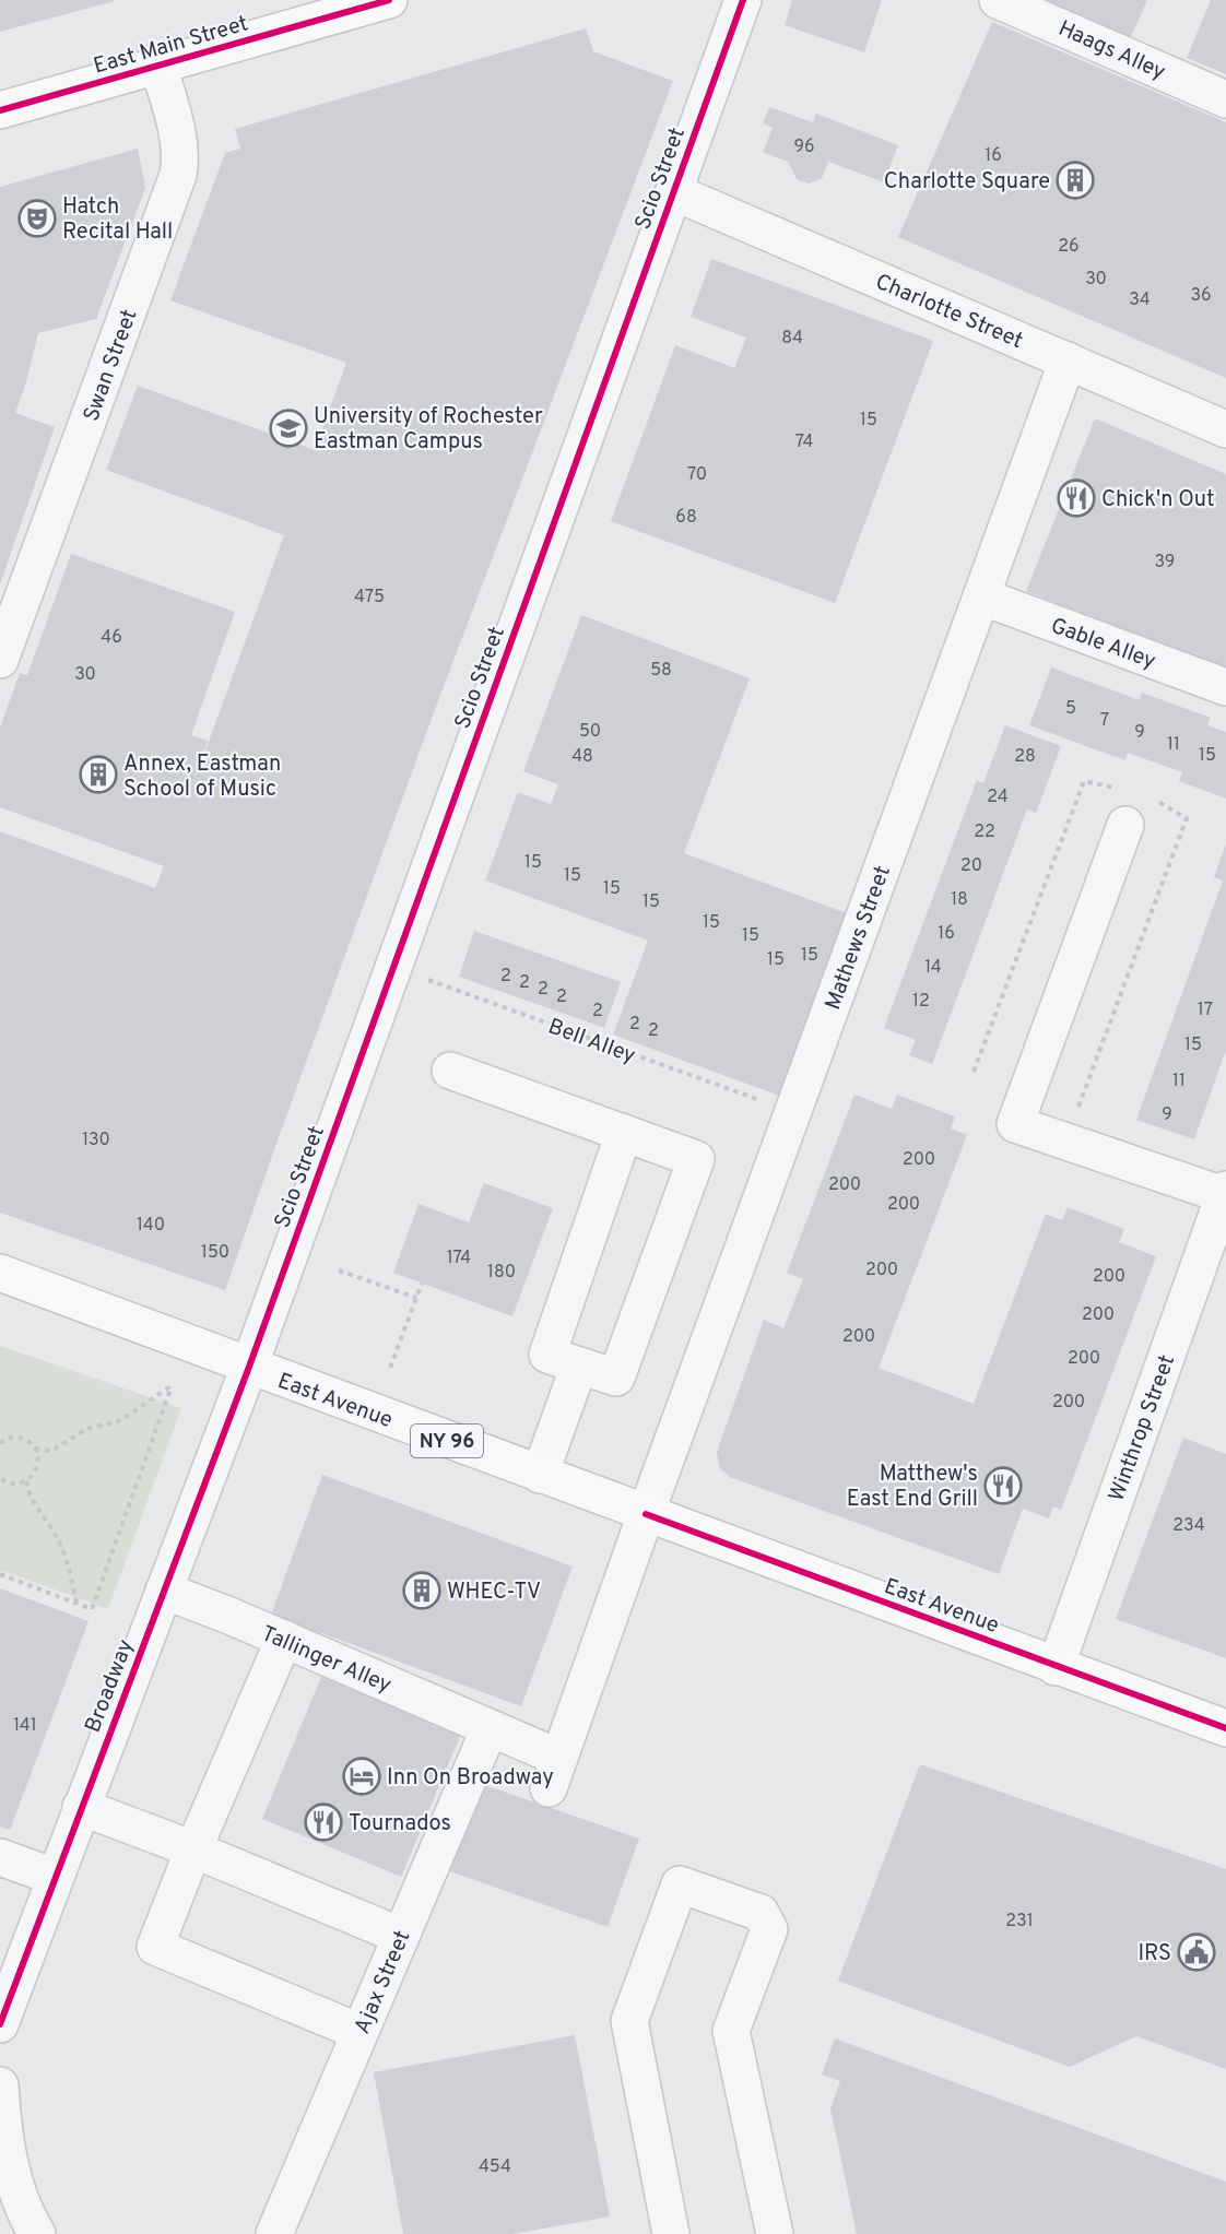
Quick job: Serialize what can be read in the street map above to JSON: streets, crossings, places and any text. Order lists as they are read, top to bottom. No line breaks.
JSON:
{"streets":{"main road":["East Main Street","East Avenue","NY 96"],"street":["Haags Alley","Scio Street","Charlotte Street","Swan Street","Gable Alley","Mathews Street","Winthrop Street","Tallinger Alley","Broadway","Ajax Street"],"path":["Bell Alley"]},"crossings":[["East Main Street","Swan Street"],["Scio Street","Charlotte Street"],["Scio Street","Bell Alley"],["Scio Street","East Avenue"],["Scio Street","Broadway"],["Charlotte Street","Mathews Street"],["Gable Alley","Mathews Street"],["Mathews Street","Bell Alley"],["Mathews Street","East Avenue"],["Mathews Street","Tallinger Alley"],["East Avenue","Winthrop Street"],["East Avenue","Broadway"],["Tallinger Alley","Broadway"],["Tallinger Alley","Ajax Street"]],"places":{"building":["Charlotte Square","Annex, Eastman School of Music","WHEC-TV"],"theatre":["Hatch Recital Hall"],"school or university":["University of Rochester Eastman Campus"],"restaurant":["Chick'n Out","Matthew's East End Grill","Tournados"],"hotel":["Inn On Broadway"],"public building":["IRS"]},"house_numbers":["96","16","26","30","36","34","84","15","74","70","68","39","475","46","58","30","5","7","50","9","11","15","48","28","24","22","15","20","15","15","18","15","15","16","15","15","15","14","2","2","2","2","12","17","2","2","2","15","11","9","130","200","200","200","140","150","174","200","180","200","200","200","200","200","234","141","231","454"]}
